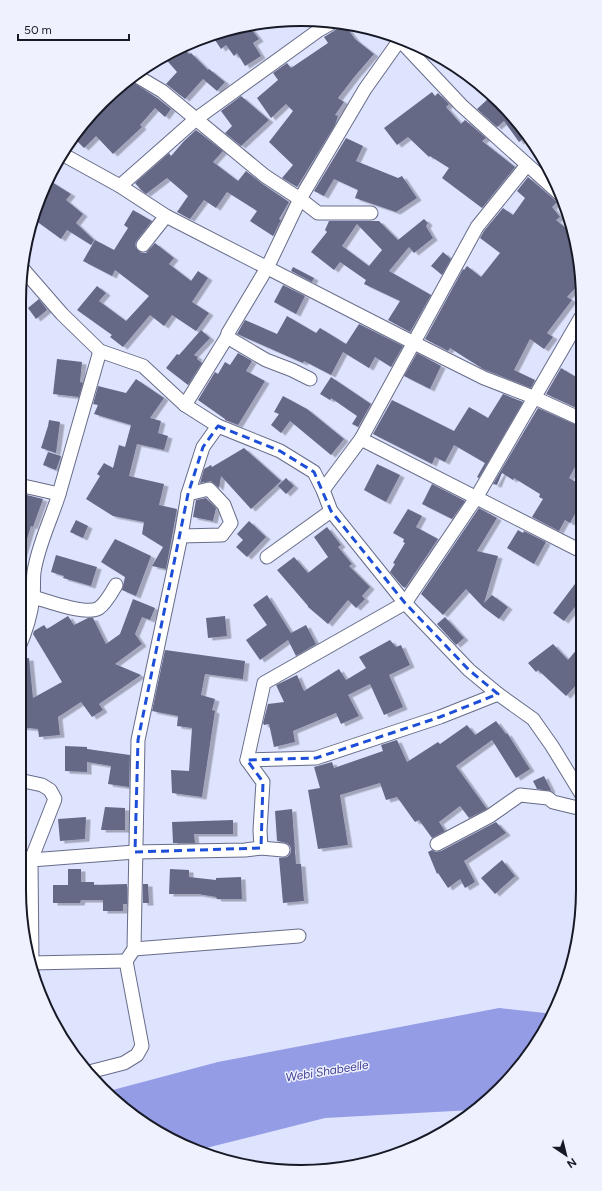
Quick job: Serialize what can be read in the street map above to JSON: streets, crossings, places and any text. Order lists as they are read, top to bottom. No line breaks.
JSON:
{"water":["Webi Shabeelle"],"scale_bar":"50 m","north":"bottom right"}
